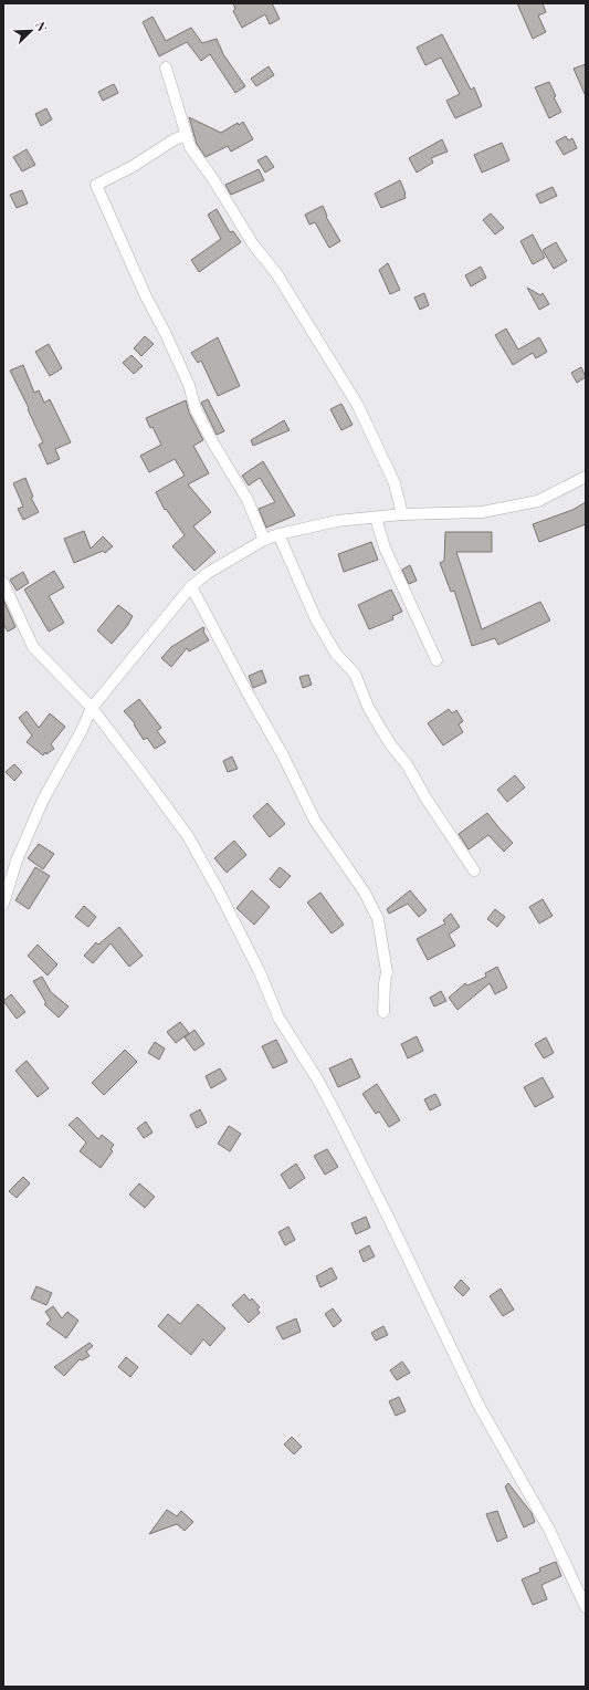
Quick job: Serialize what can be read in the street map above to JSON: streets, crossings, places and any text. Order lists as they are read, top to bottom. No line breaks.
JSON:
{"north":"top right"}
